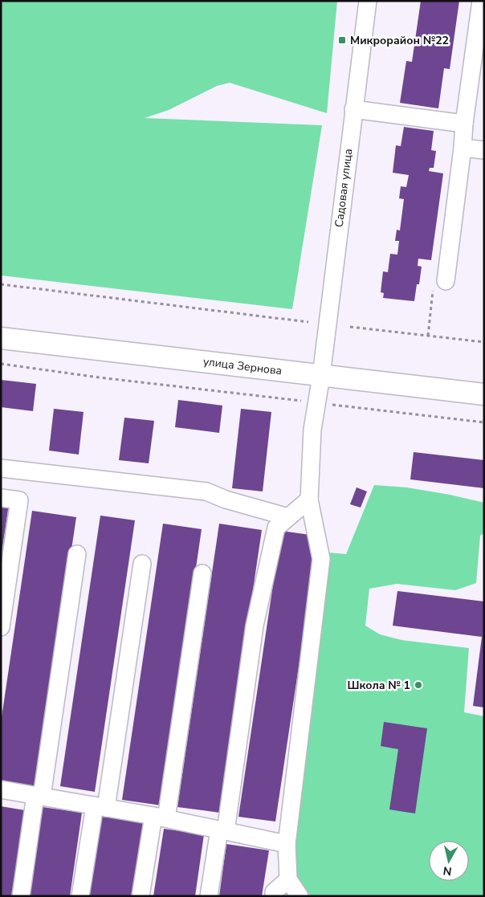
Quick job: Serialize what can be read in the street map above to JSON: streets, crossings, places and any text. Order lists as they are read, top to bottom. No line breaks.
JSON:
{"streets":{"main road":["улица Зернова"],"street":["Садовая улица"]},"crossings":[["Садовая улица","улица Зернова"]],"places":{"transit":["Микрорайон №22"],"other":["Школа № 1"]},"north":"bottom"}
